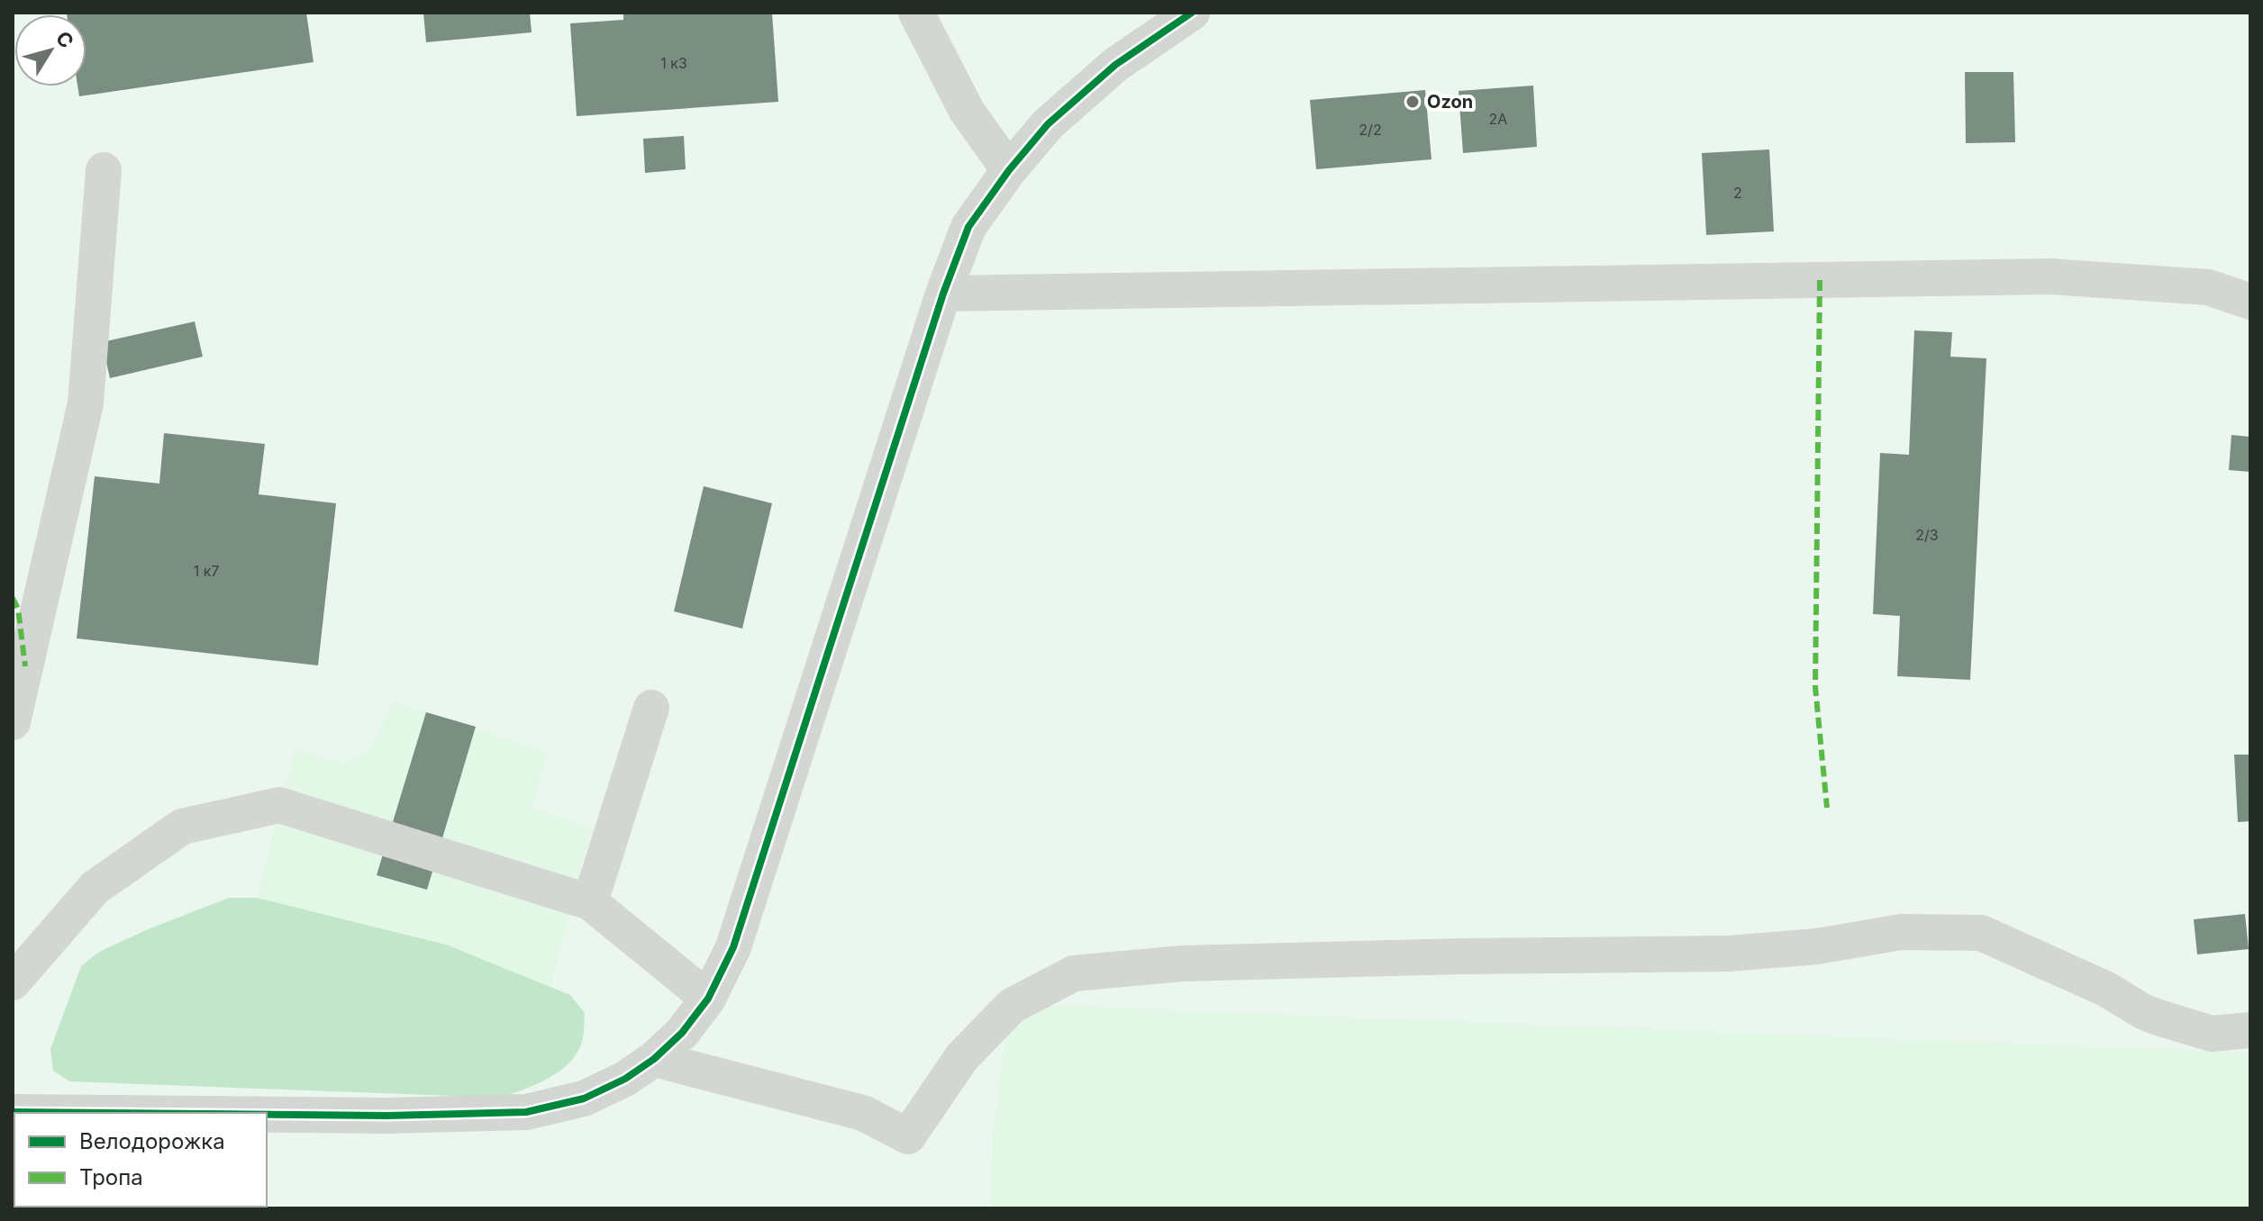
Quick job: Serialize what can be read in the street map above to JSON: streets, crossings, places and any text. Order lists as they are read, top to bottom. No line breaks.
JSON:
{"places":["Ozon"],"house_numbers":["1 к3","2А","2/2","2","2/3","1 к7"],"legend":["Велодорожка","Тропа"],"north":"top right"}
